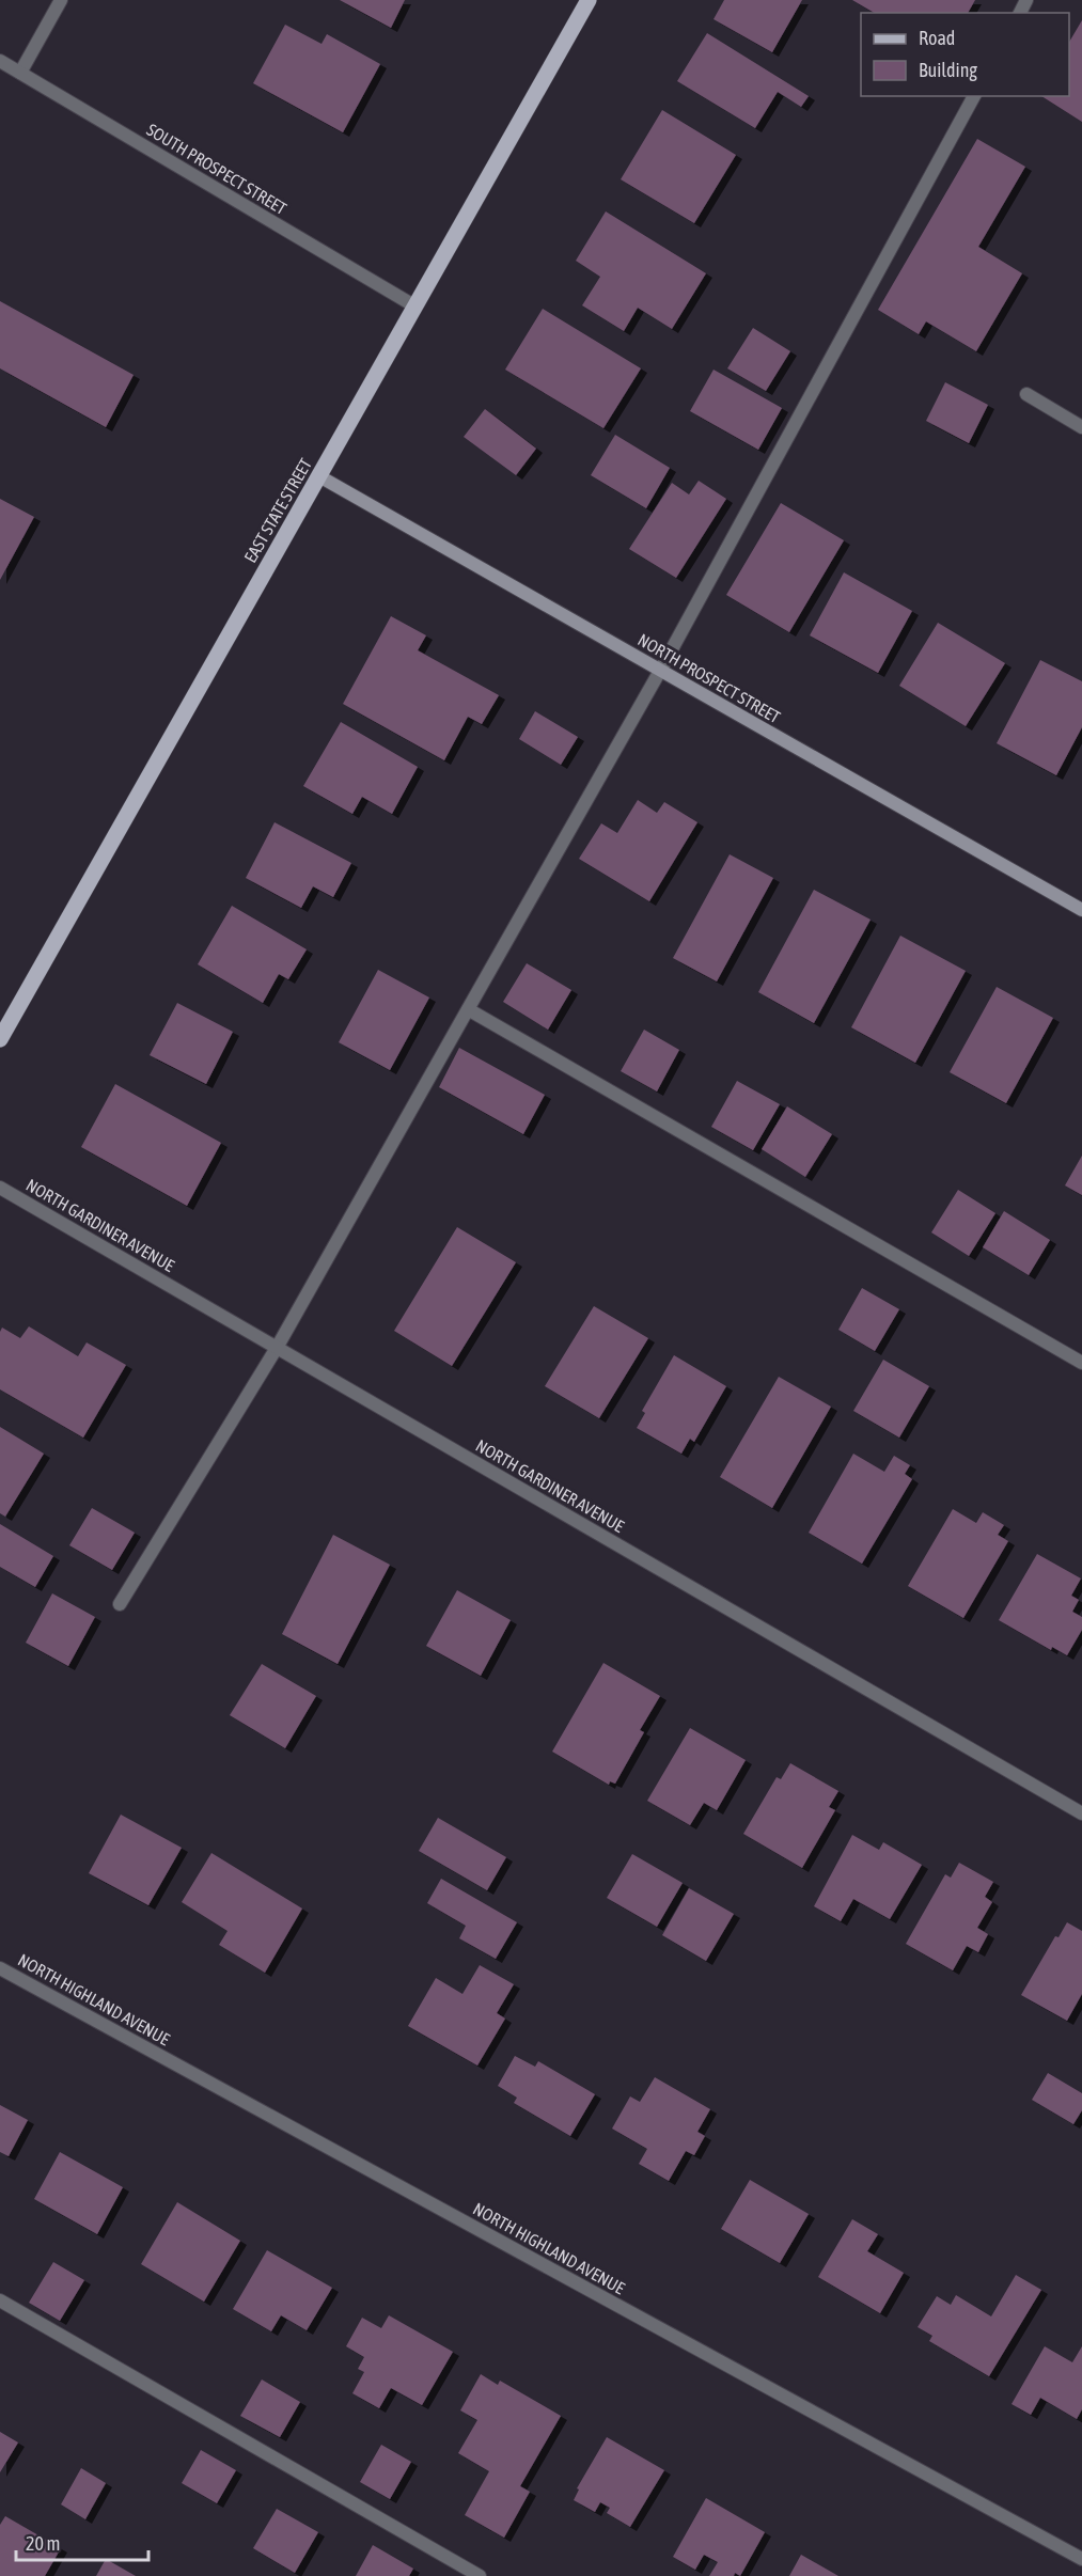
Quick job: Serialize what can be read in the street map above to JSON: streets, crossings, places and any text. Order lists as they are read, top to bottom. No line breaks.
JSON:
{"streets":{"main road":["EAST STATE STREET"],"street":["SOUTH PROSPECT STREET","NORTH PROSPECT STREET","NORTH GARDINER AVENUE","NORTH HIGHLAND AVENUE"]},"crossings":[["SOUTH PROSPECT STREET","EAST STATE STREET"],["EAST STATE STREET","NORTH PROSPECT STREET"]],"legend":["Road","Building"],"scale_bar":"20 m"}
